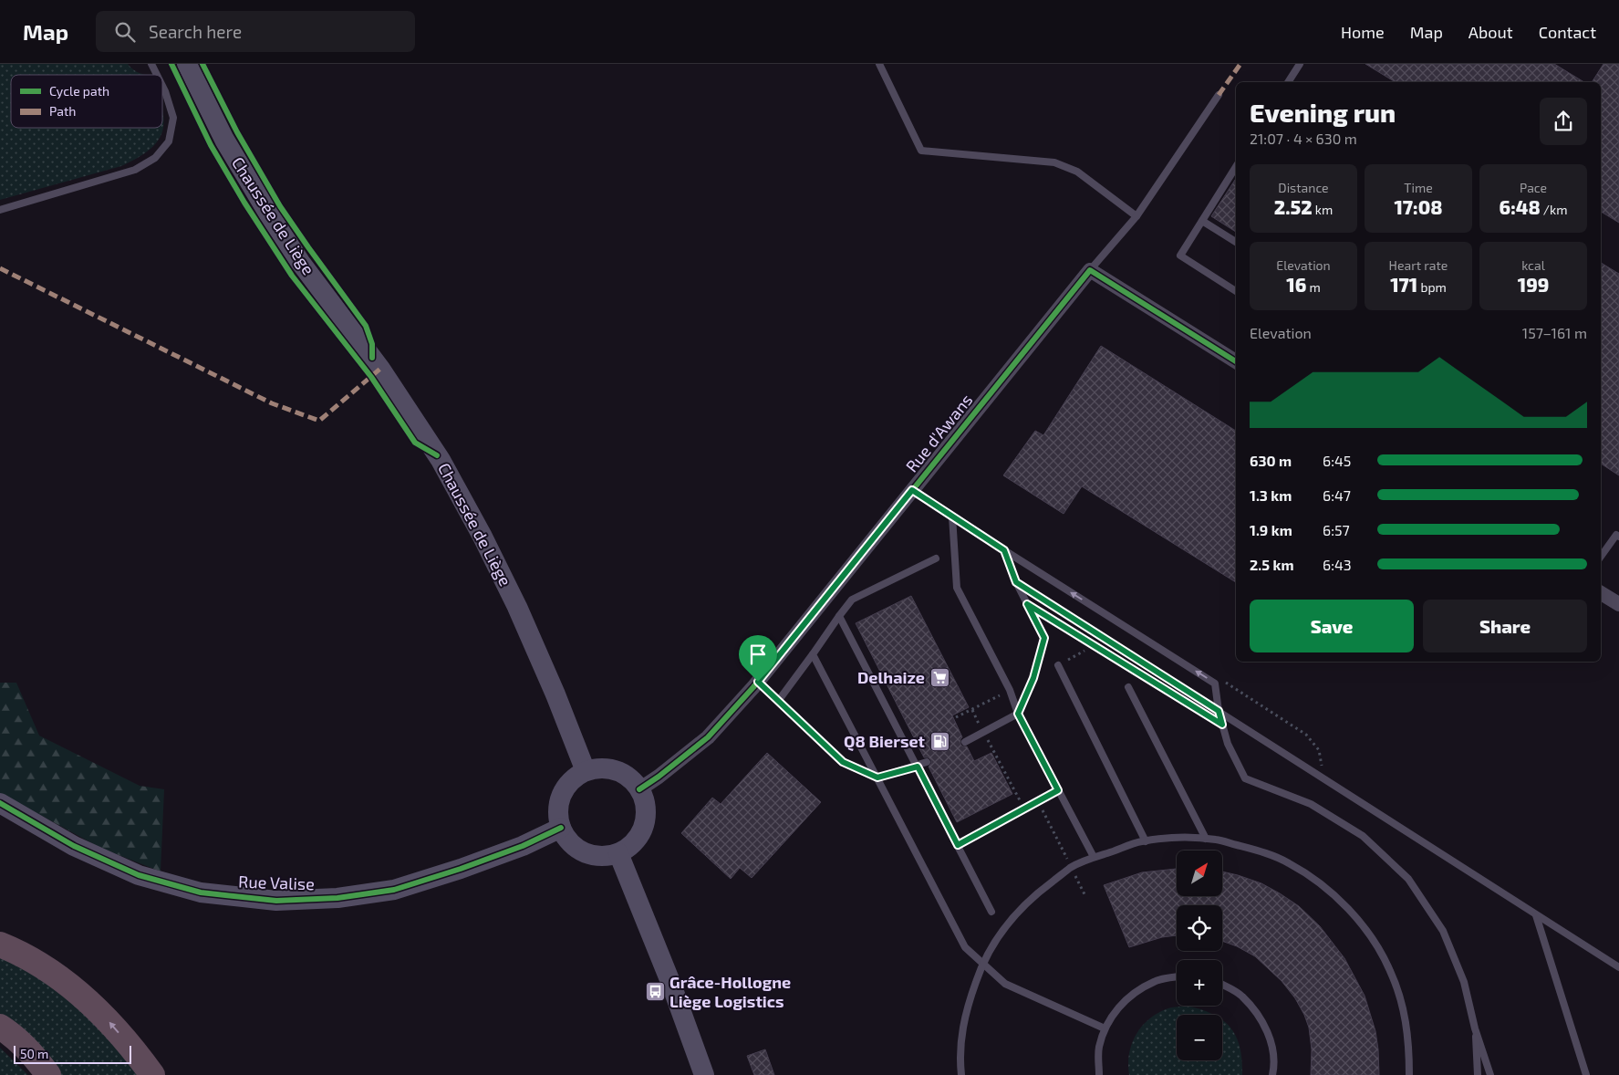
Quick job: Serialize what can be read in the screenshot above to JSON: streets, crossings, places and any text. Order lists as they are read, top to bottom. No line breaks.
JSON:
{"streets":{"main road":["Chaussée de Liège","Rue Valise"],"street":["Rue d'Awans"]},"crossings":[["Chaussée de Liège","Rue d'Awans"],["Chaussée de Liège","Rue Valise"],["Rue d'Awans","Rue Valise"]],"places":{"supermarket":["Delhaize"],"fuel station":["Q8 Bierset"],"bus stop":["Grâce-Hollogne Liège Logistics"]},"legend":["Cycle path","Path"],"scale_bar":"50 m","north":"top right","page":{"header":"Map","search":"Search here","nav":["Home","Map","About","Contact"],"heading":["Evening run","21:07 · 4 × 630 m"],"stats":[["Distance","2.52 km"],["Time","17:08"],["Pace","6:48 /km"],["Elevation","16 m"],["Heart rate","171 bpm"],["kcal","199"]],"chart":["Elevation","157–161 m"],"list":[{"name":"630 m","note":"6:45"},{"name":"1.3 km","note":"6:47"},{"name":"1.9 km","note":"6:57"},{"name":"2.5 km","note":"6:43"}],"buttons":["Save","Share"],"map_buttons":["+","−"],"scale":"50 m"}}
